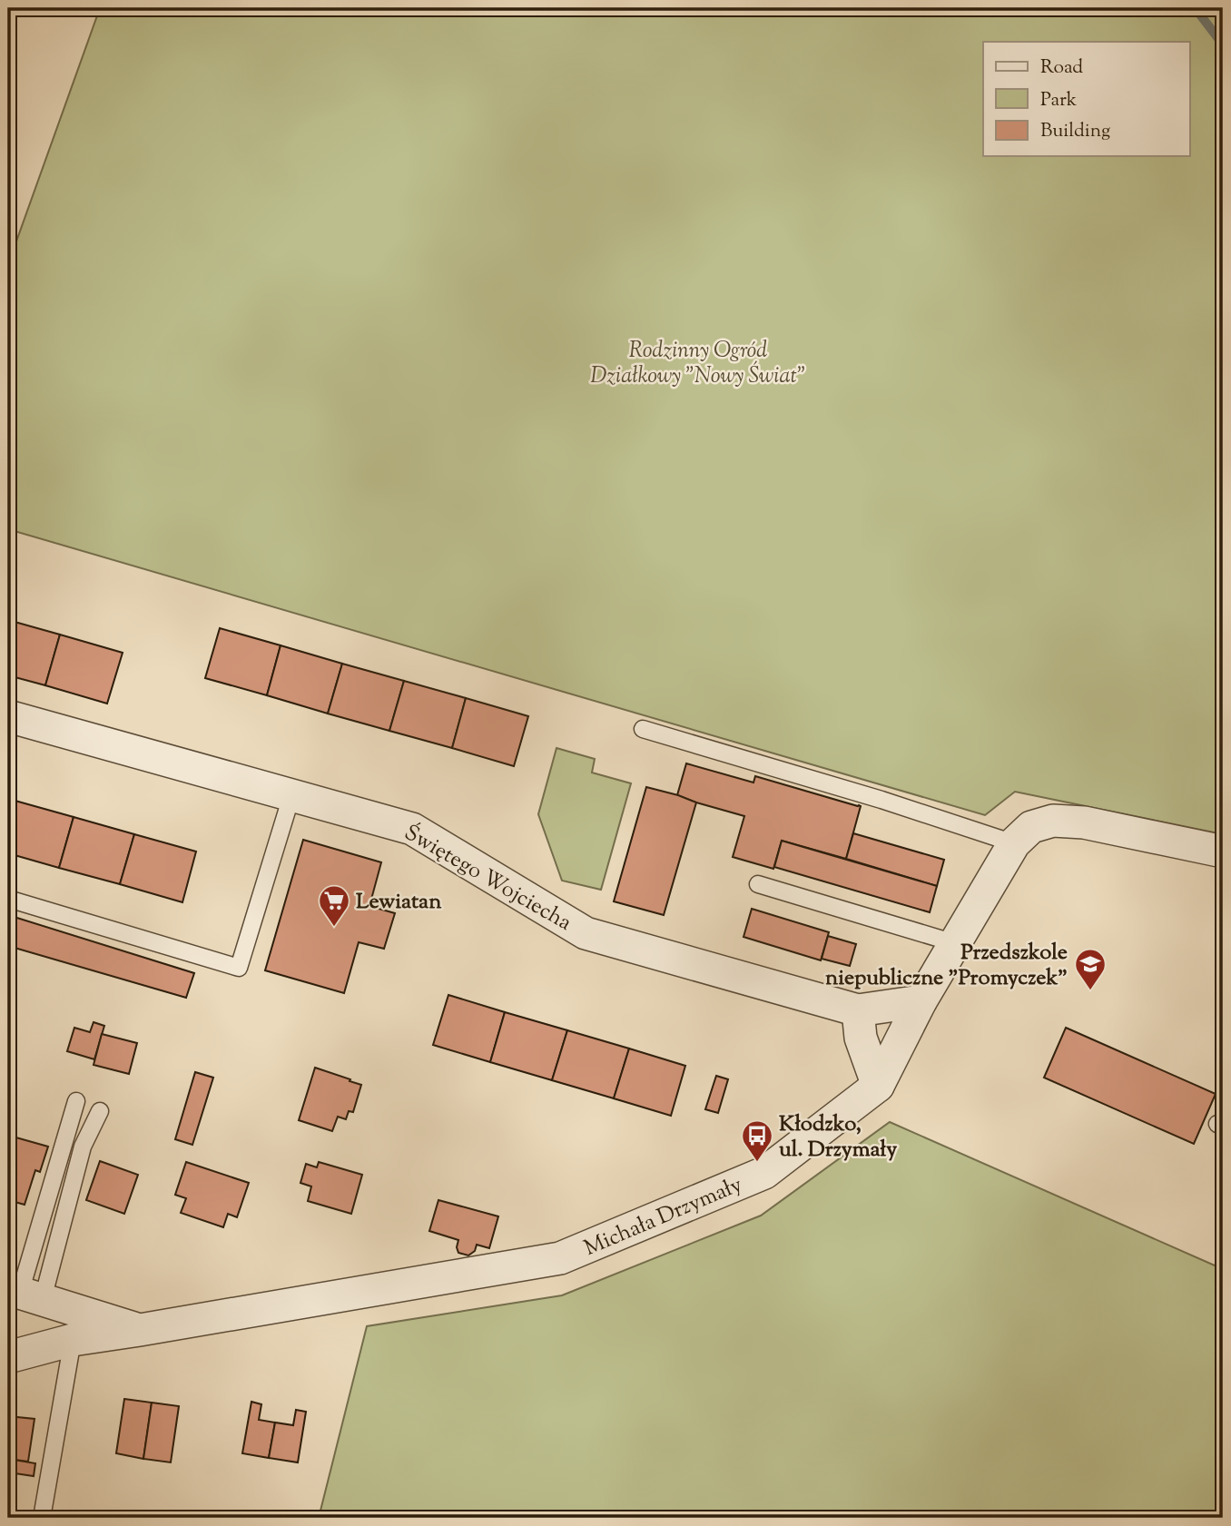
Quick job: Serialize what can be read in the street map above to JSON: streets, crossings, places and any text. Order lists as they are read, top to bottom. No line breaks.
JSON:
{"streets":{"street":["Świętego Wojciecha","Michała Drzymały"]},"crossings":[["Świętego Wojciecha","Michała Drzymały"]],"parks":["Rodzinny Ogród Działkowy \"Nowy Świat\""],"places":{"supermarket":["Lewiatan"],"school or university":["Przedszkole niepubliczne \"Promyczek\""],"bus stop":["Kłodzko, ul. Drzymały"]},"legend":["Road","Park","Building"]}
